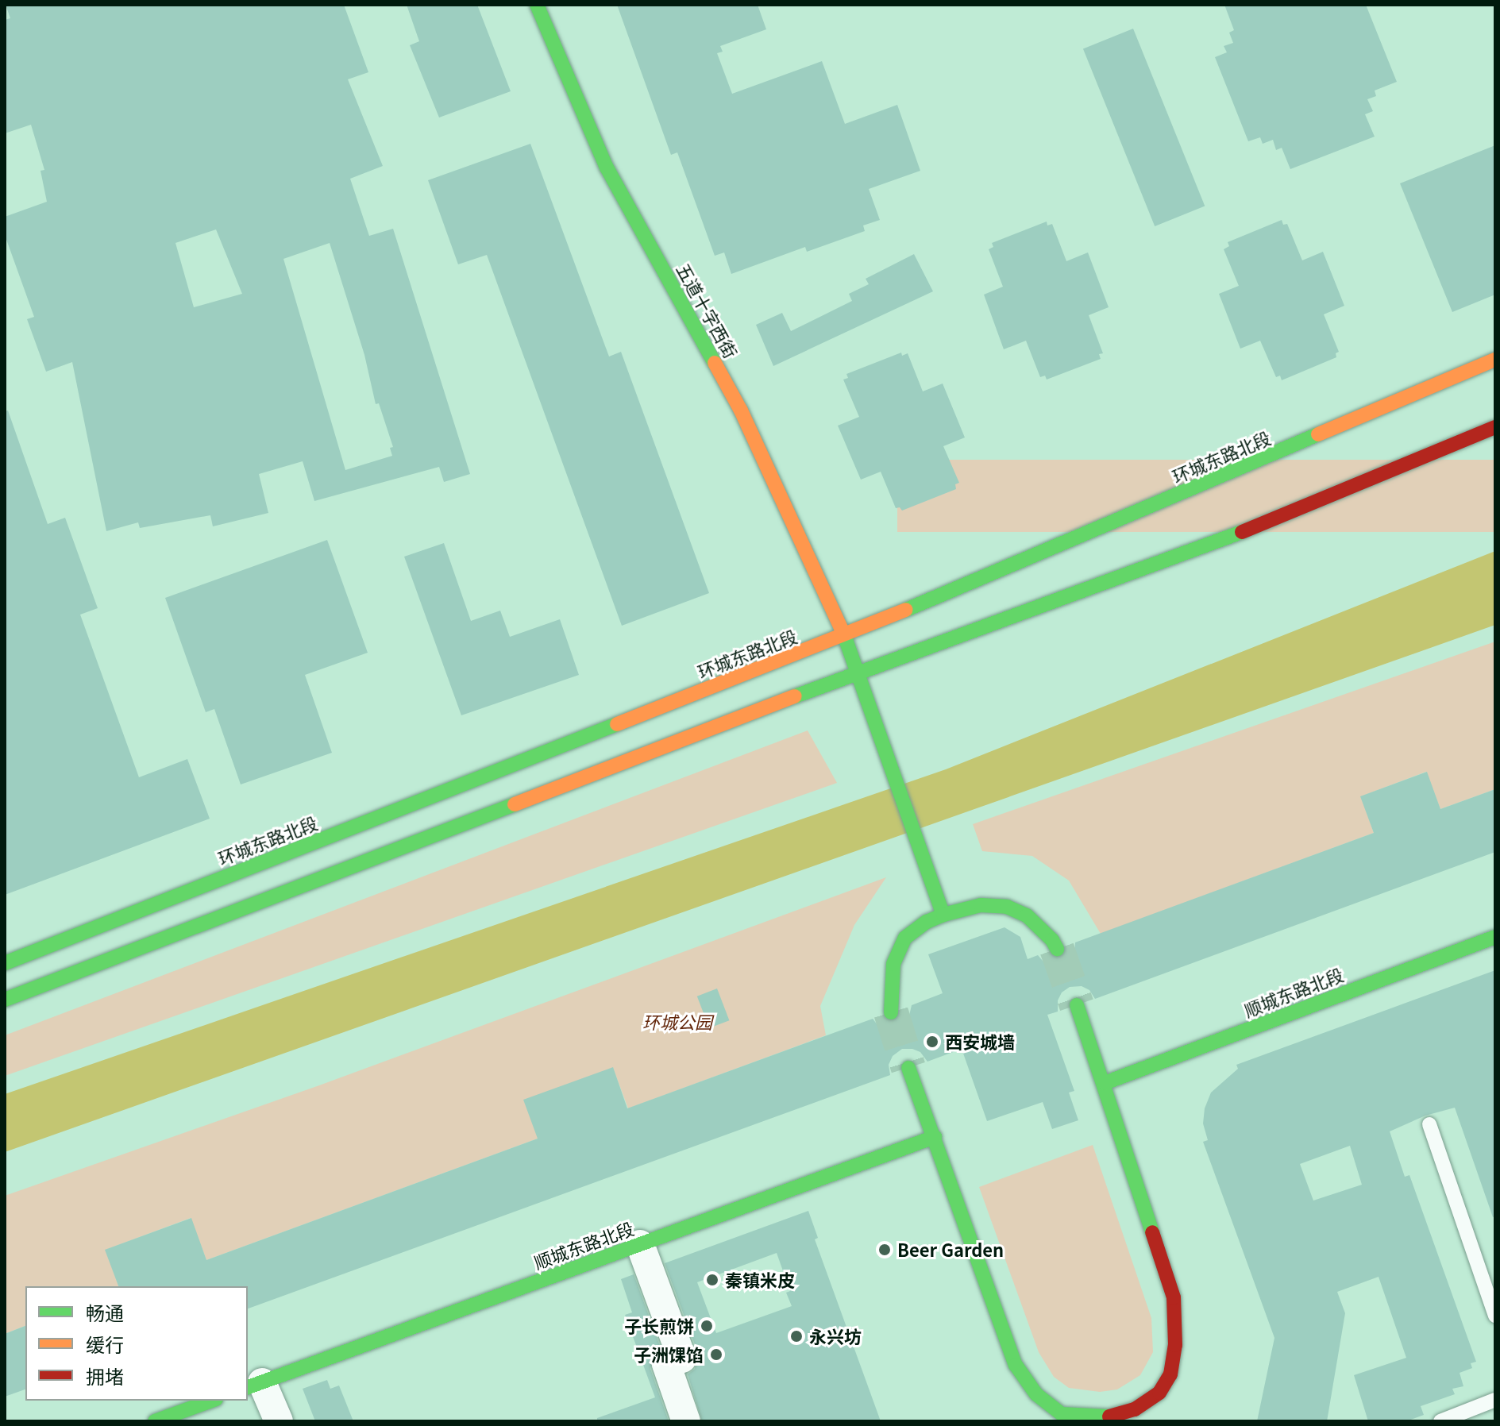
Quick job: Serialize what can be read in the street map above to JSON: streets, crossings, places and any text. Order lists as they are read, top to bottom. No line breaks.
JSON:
{"streets":{"main road":["五道十字西街","环城东路北段","顺城东路北段"]},"crossings":[["五道十字西街","环城东路北段"]],"parks":["环城公园"],"places":["西安城墙","Beer Garden","秦镇米皮","子长煎饼","永兴坊","子洲馃馅"],"legend":["畅通","缓行","拥堵"]}
